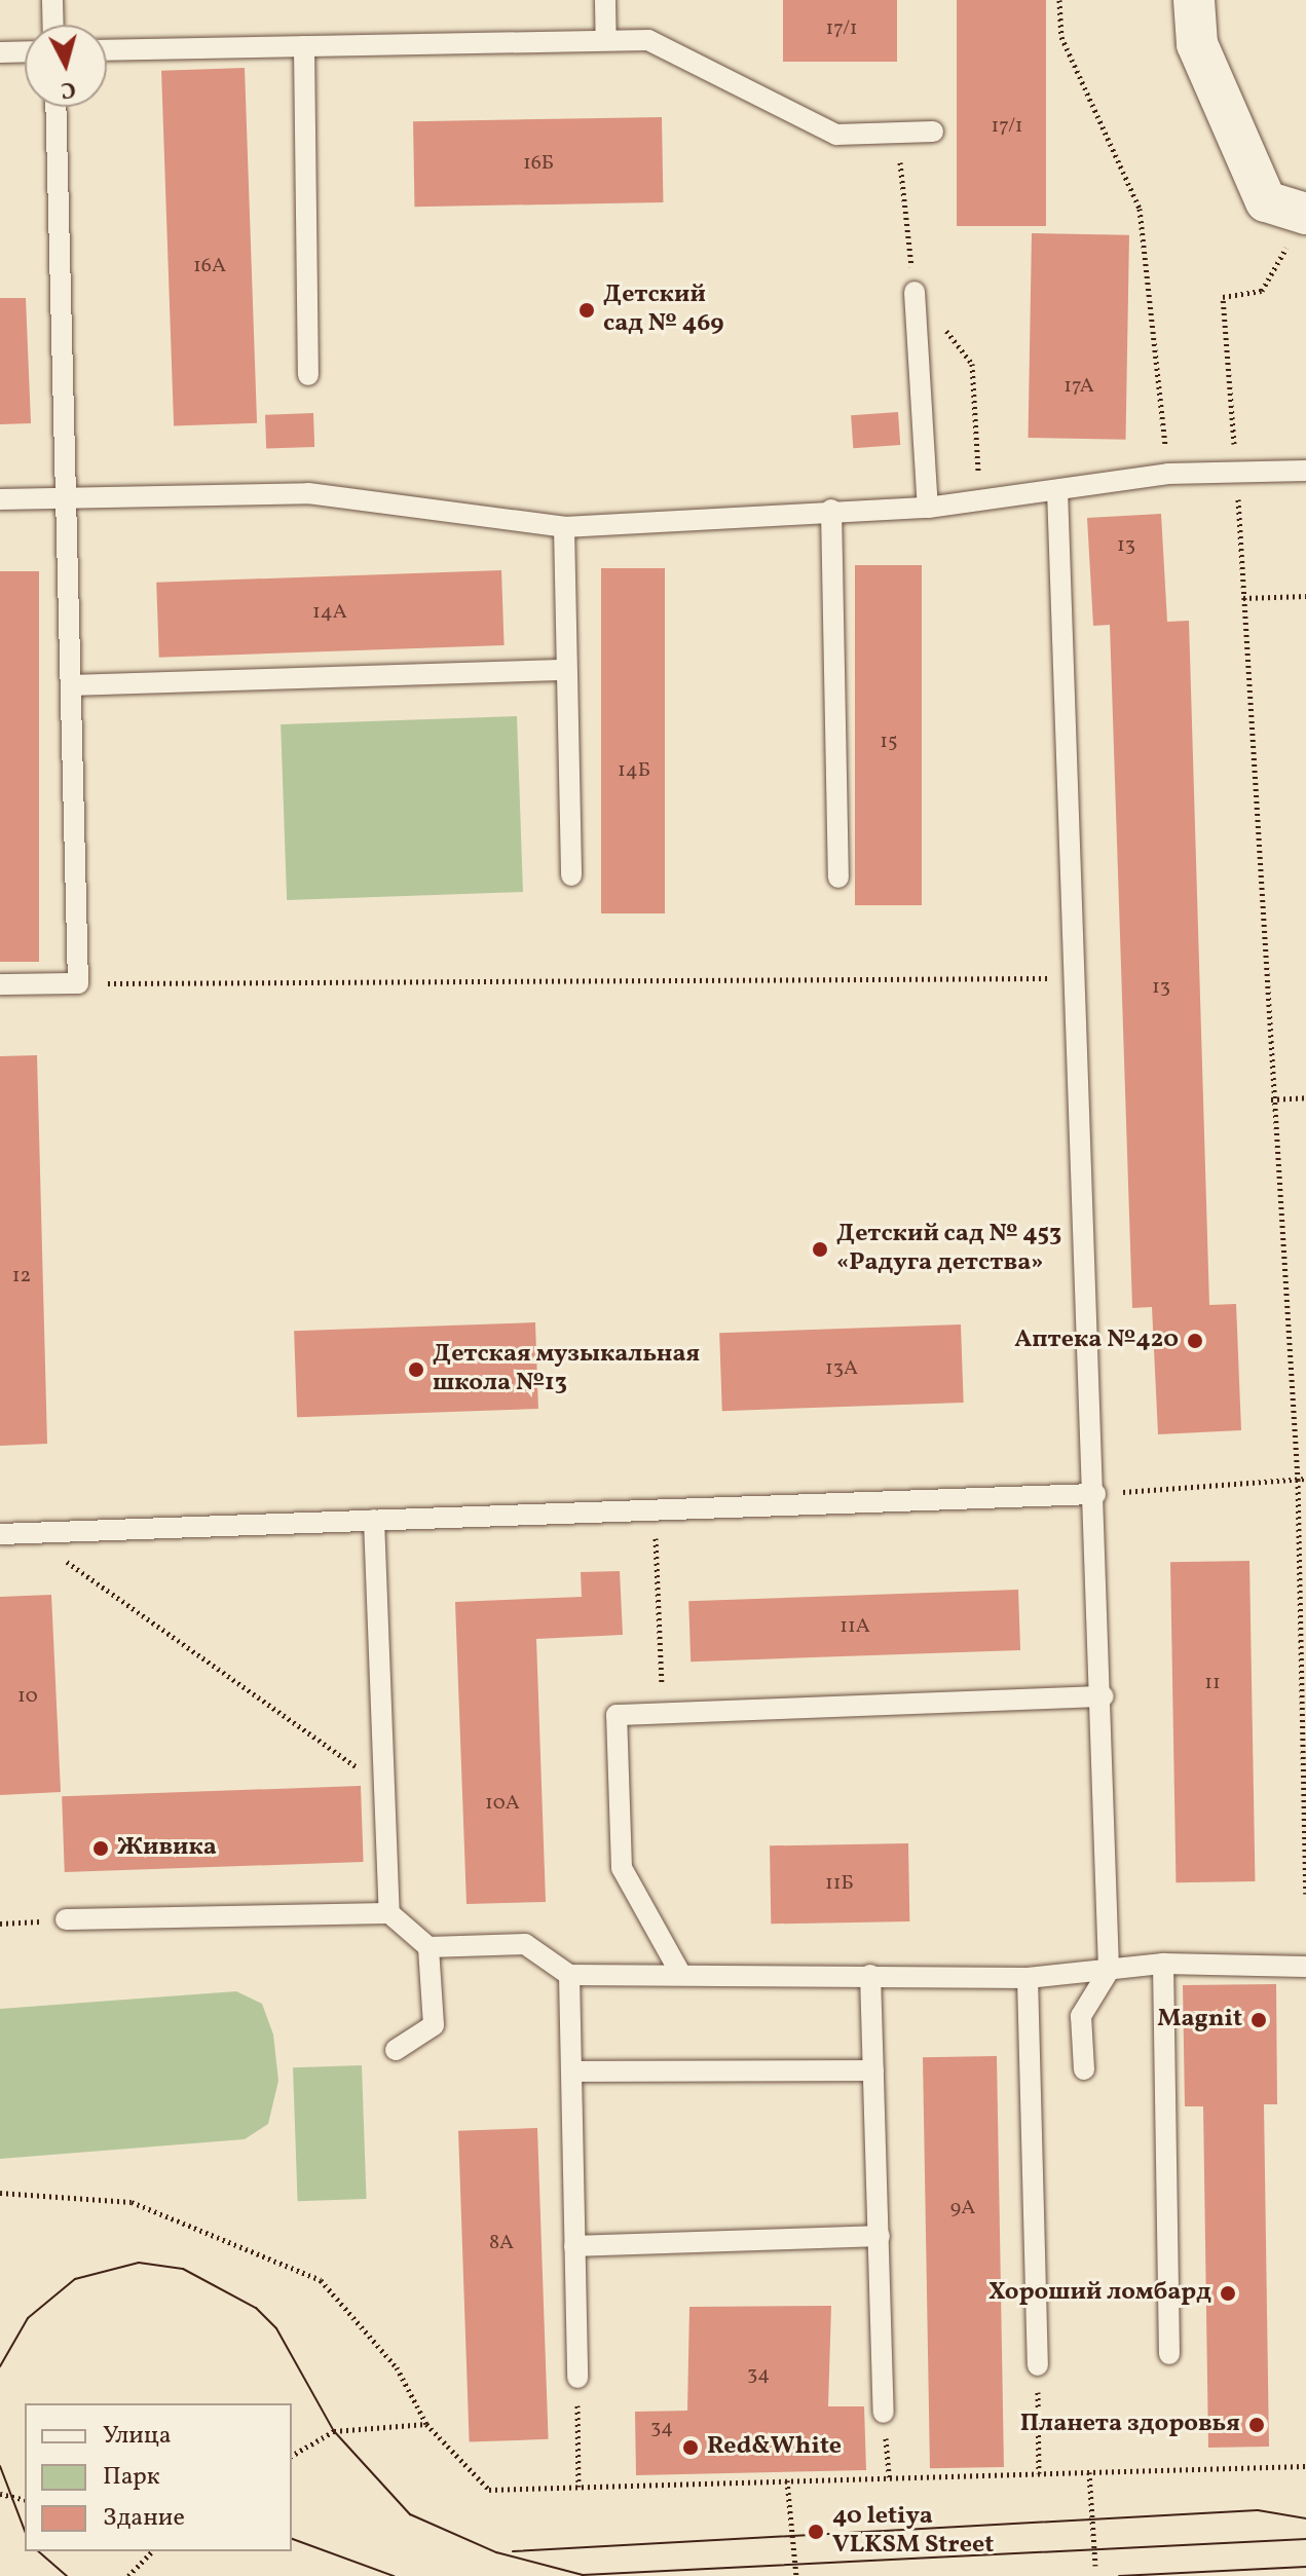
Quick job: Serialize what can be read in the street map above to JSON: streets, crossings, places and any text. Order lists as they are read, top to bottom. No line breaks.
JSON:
{"places":["Детский сад № 469","Детский сад № 453 «Радуга детства»","Аптека №420","Детская музыкальная школа №13","Живика","Magnit","Хороший ломбард","Планета здоровья","Red&White","40 letiya VLKSM Street"],"house_numbers":["17/1","17/1","16Б","16А","17А","13","14А","15","14Б","13","12","13А","11А","11","10","10А","11Б","9А","8А","34","34"],"legend":["Улица","Парк","Здание"],"north":"bottom"}
